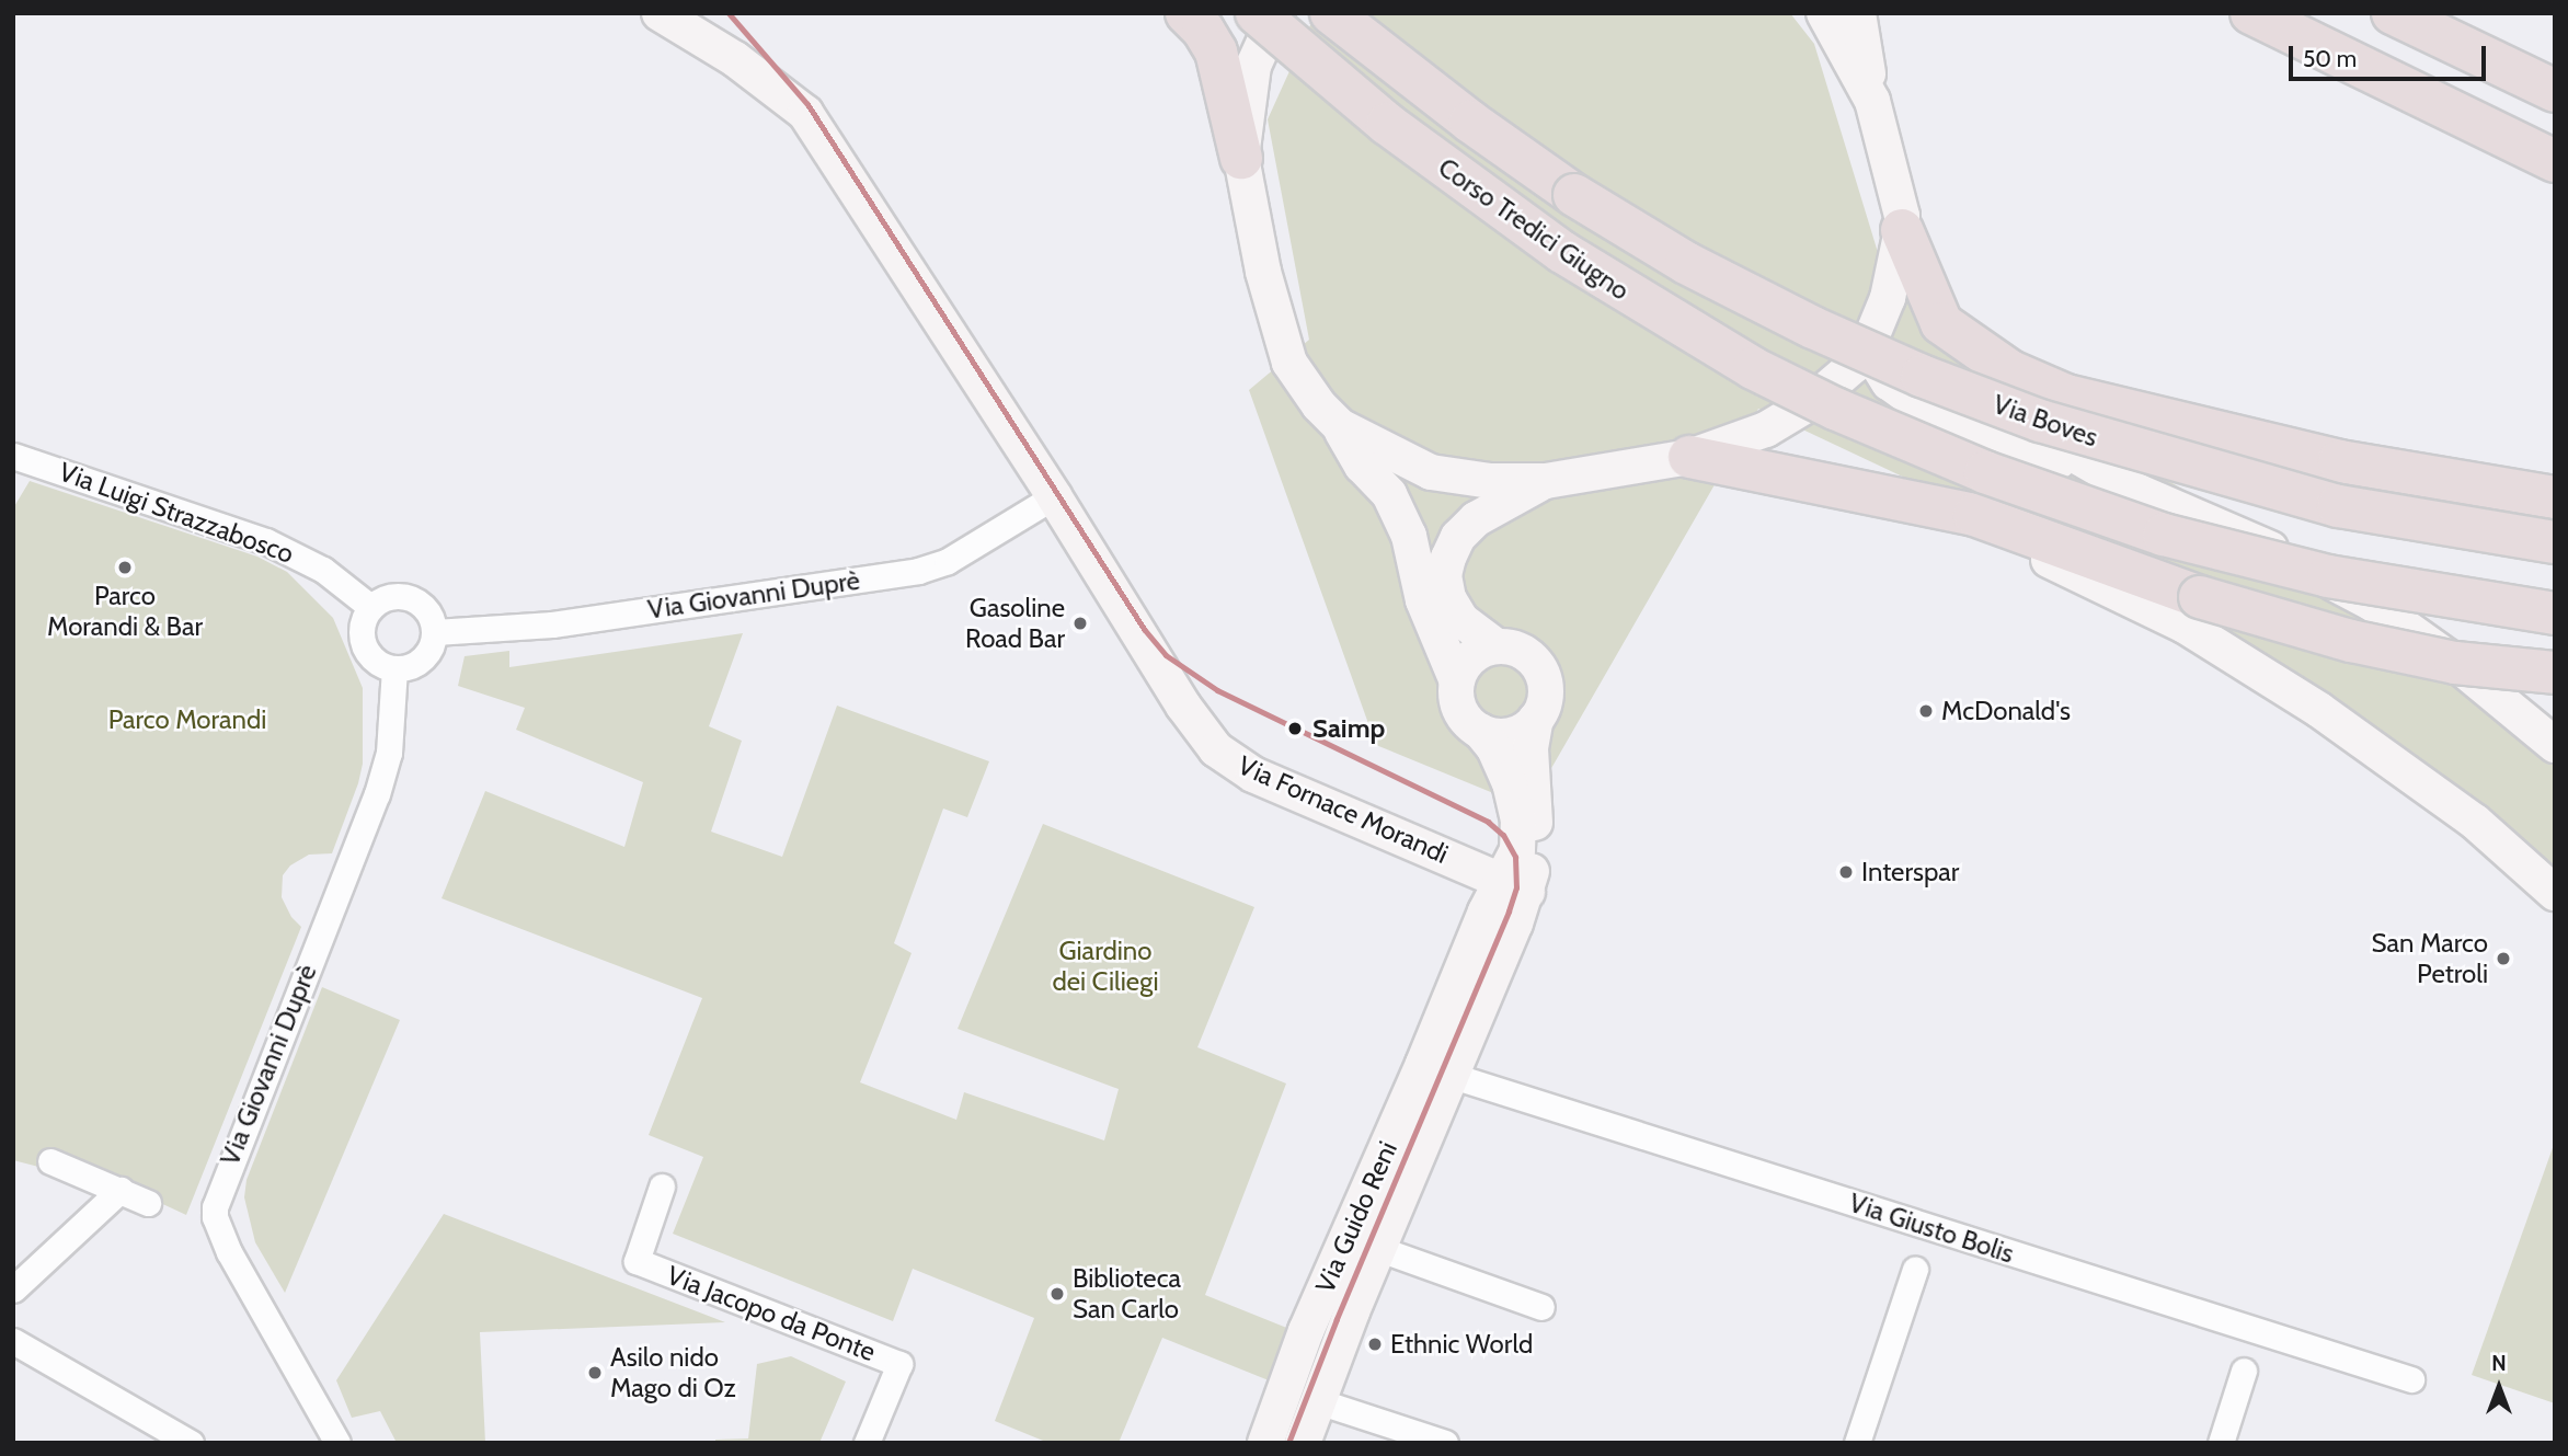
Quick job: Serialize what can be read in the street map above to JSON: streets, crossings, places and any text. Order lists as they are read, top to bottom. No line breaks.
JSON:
{"streets":{"highway":["Corso Tredici Giugno","Via Boves"],"street":["Via Luigi Strazzabosco","Via Giovanni Duprè","Via Fornace Morandi","Via Guido Reni","Via Giusto Bolis","Via Jacopo da Ponte"]},"crossings":[["Corso Tredici Giugno","Via Boves"],["Via Luigi Strazzabosco","Via Giovanni Duprè"],["Via Giovanni Duprè","Via Fornace Morandi"],["Via Fornace Morandi","Via Guido Reni"],["Via Guido Reni","Via Giusto Bolis"]],"parks":["Parco Morandi","Giardino dei Ciliegi"],"places":["Parco Morandi & Bar","Gasoline Road Bar","McDonald's","Saimp","Interspar","San Marco Petroli","Biblioteca San Carlo","Ethnic World","Asilo nido Mago di Oz"],"scale_bar":"50 m","north":"top"}
